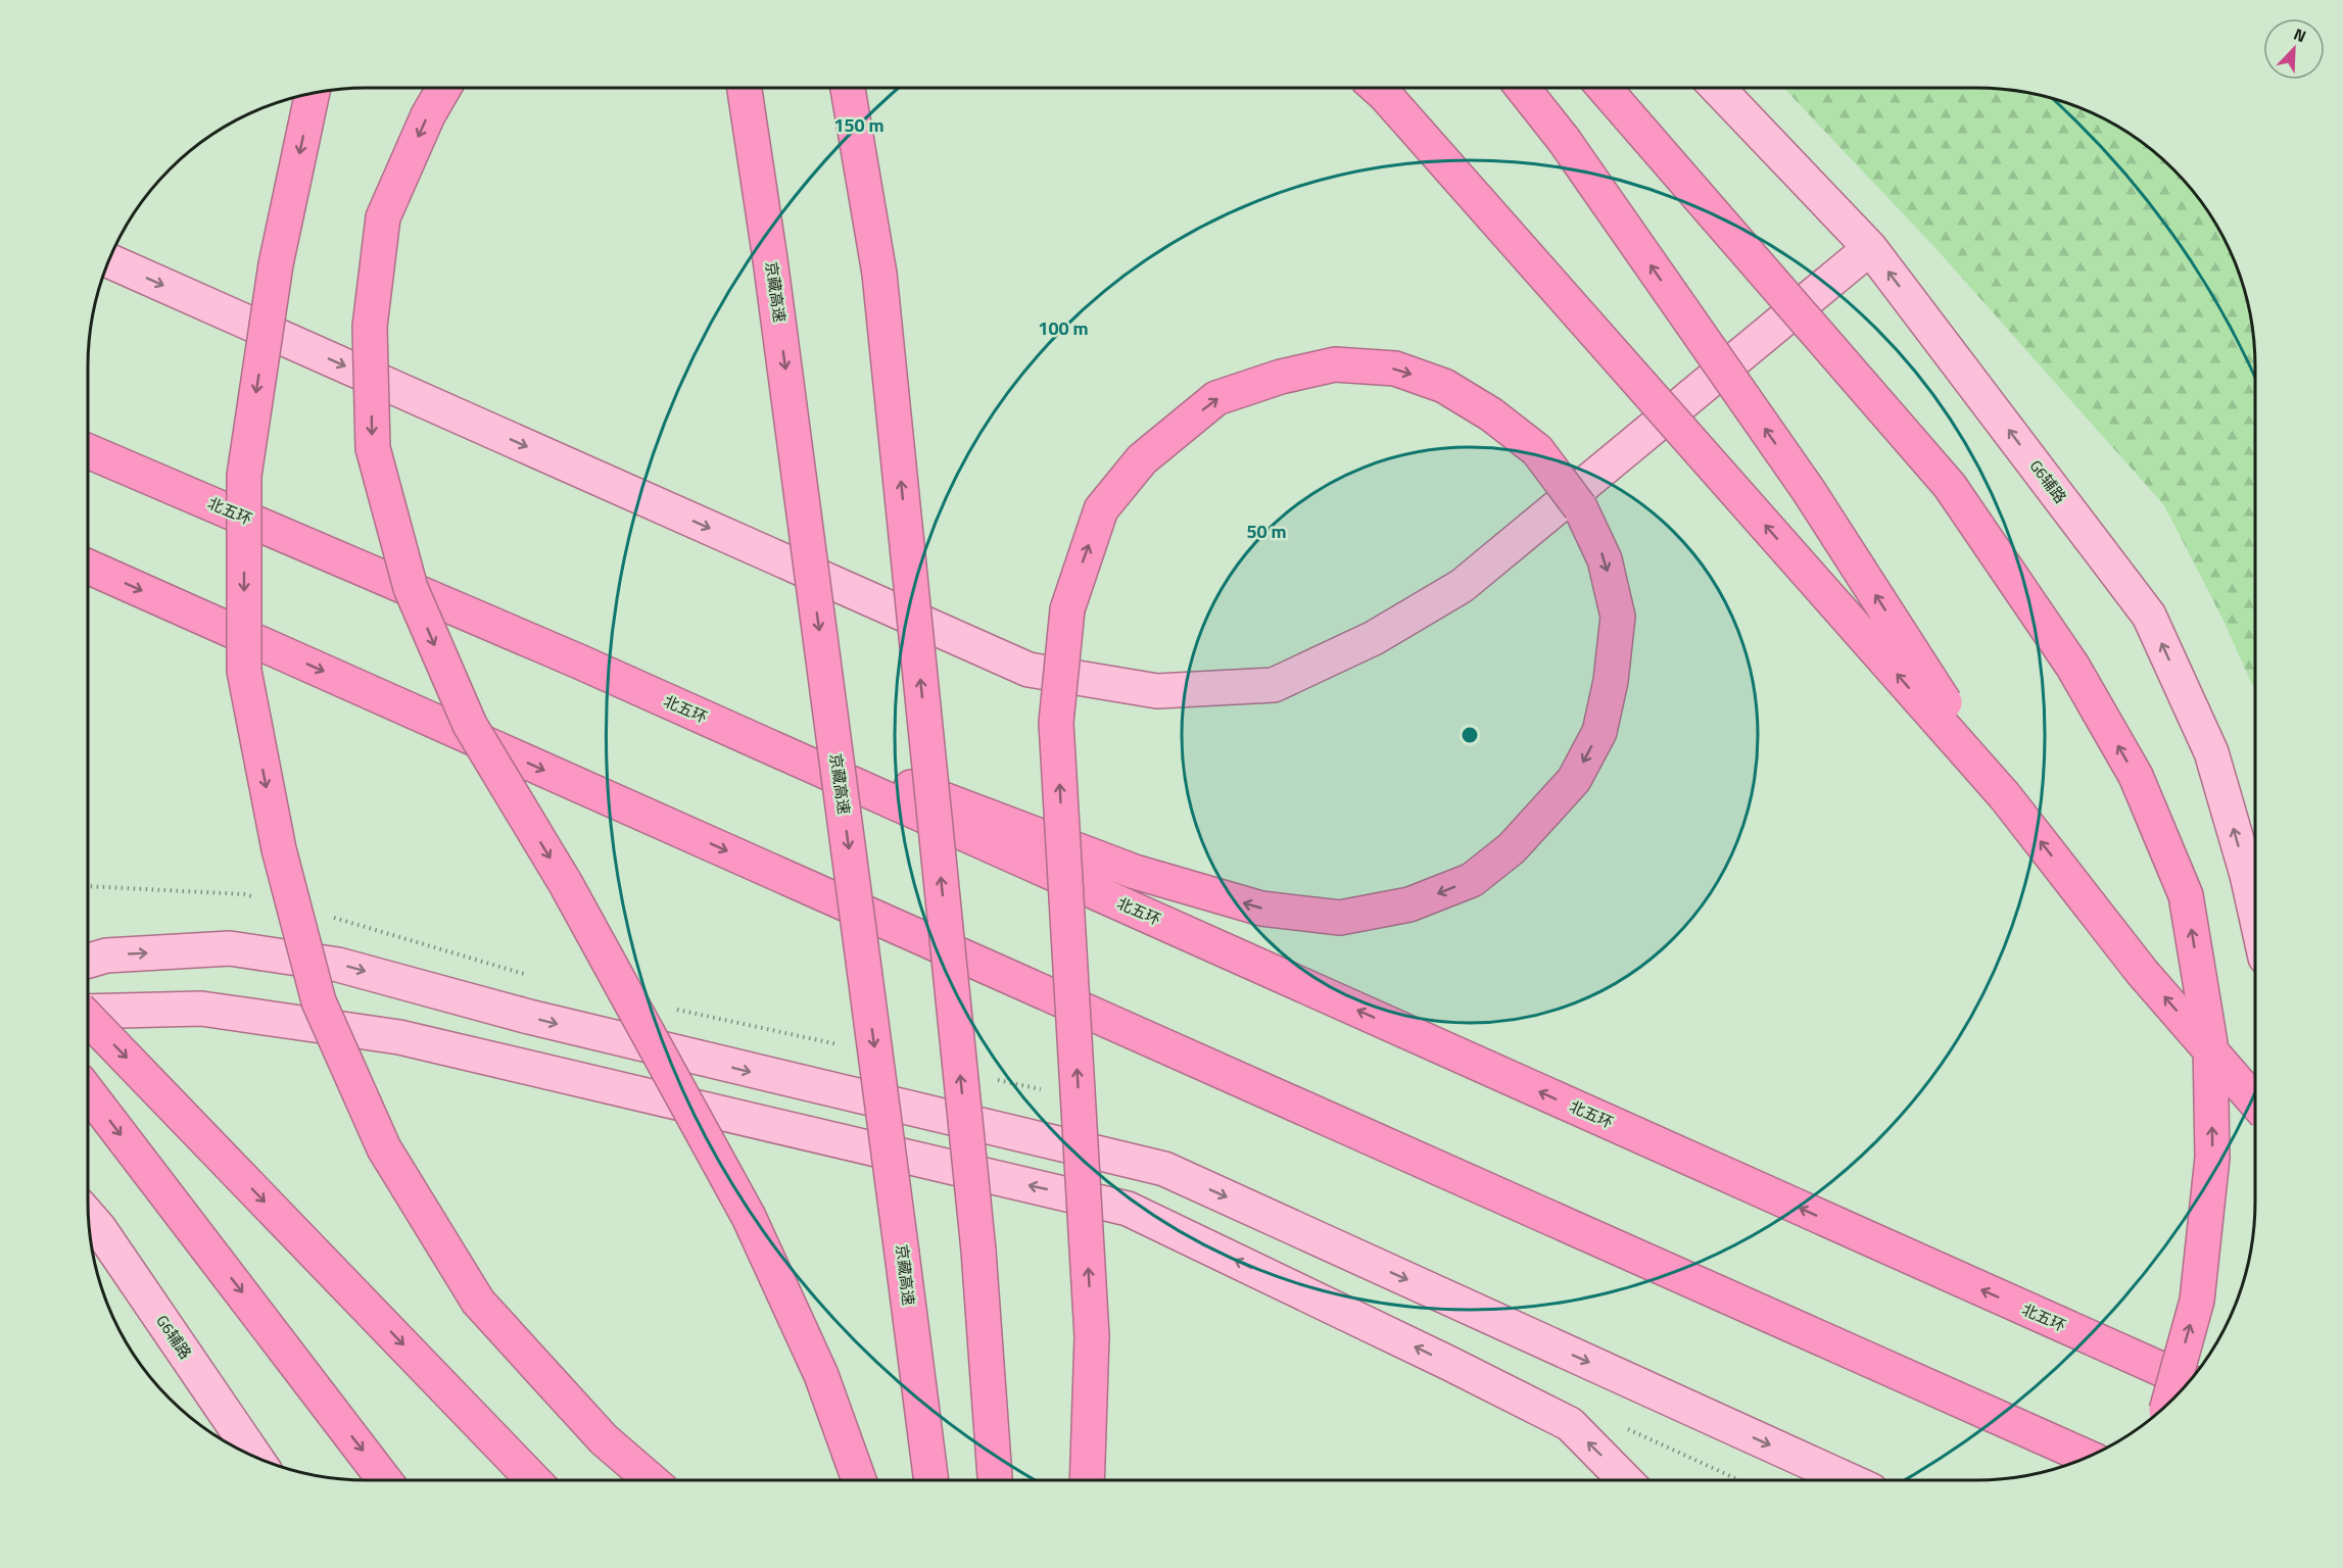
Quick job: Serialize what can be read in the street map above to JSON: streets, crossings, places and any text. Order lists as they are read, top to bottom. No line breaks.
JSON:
{"streets":{"highway":["京藏高速","北五环"],"main road":["G6辅路"]},"one_way":["G6辅路"],"north":"top right","rings":["150 m","100 m","50 m"]}
